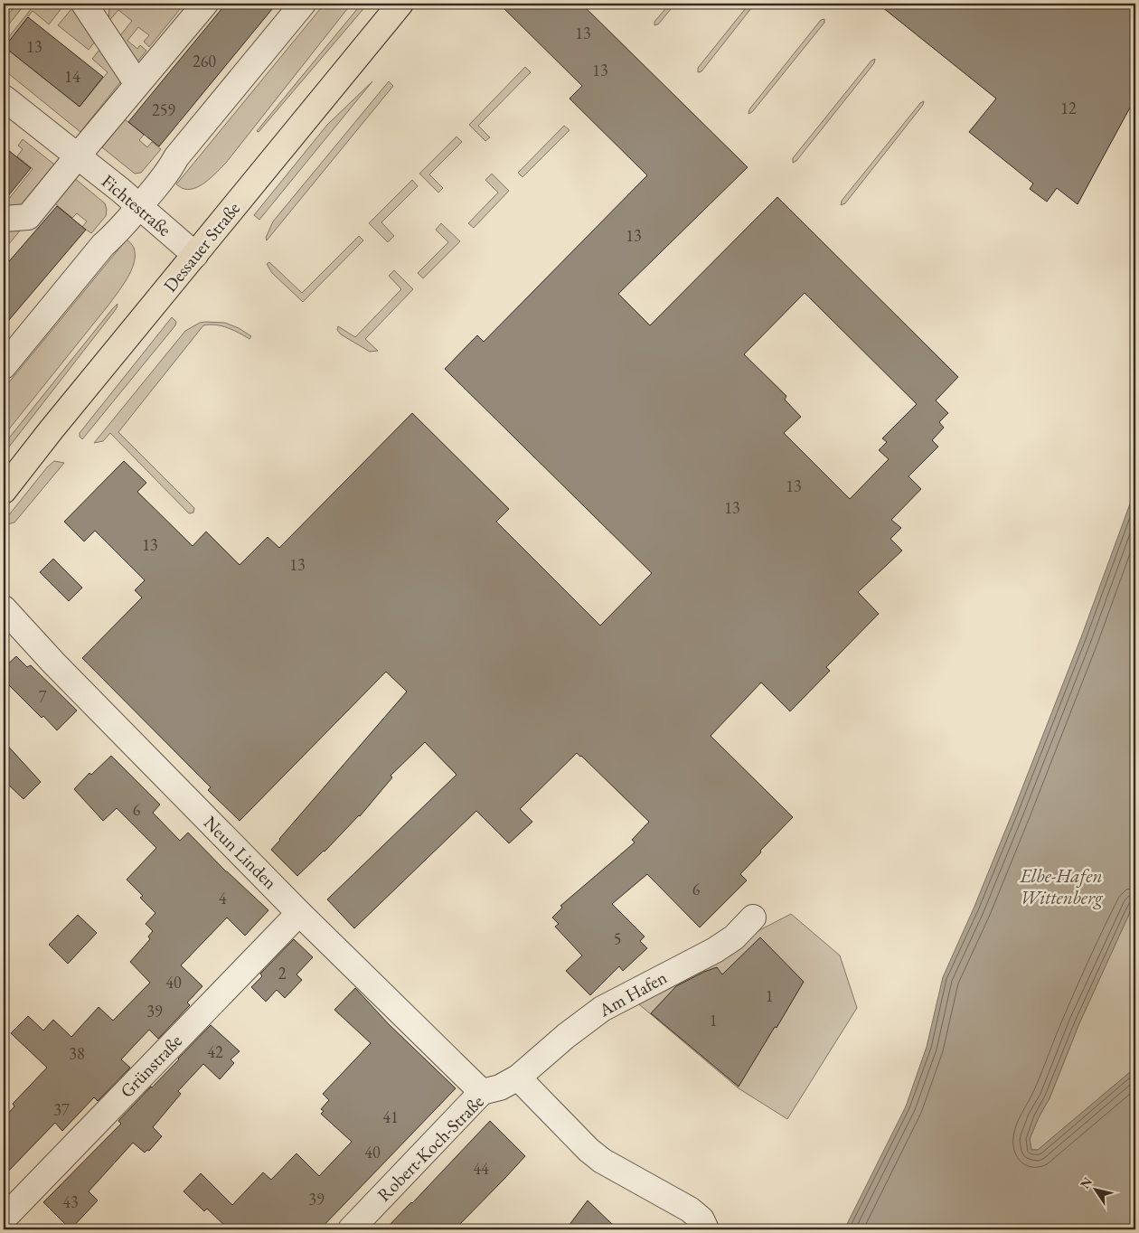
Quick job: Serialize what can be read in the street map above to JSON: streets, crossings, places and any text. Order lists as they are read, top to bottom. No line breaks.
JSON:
{"streets":{"main road":["Dessauer Straße"],"street":["Fichtestraße","Neun Linden","Am Hafen","Grünstraße","Robert-Koch-Straße"]},"crossings":[["Fichtestraße","Dessauer Straße"],["Neun Linden","Grünstraße"],["Neun Linden","Robert-Koch-Straße"],["Am Hafen","Robert-Koch-Straße"]],"water":["Elbe-Hafen Wittenberg"],"house_numbers":["13","13","260","13","14","12","259","13","13","13","13","13","7","6","6","4","5","2","40","1","39","1","42","38","37","41","40","44","39","43"],"north":"top left"}
